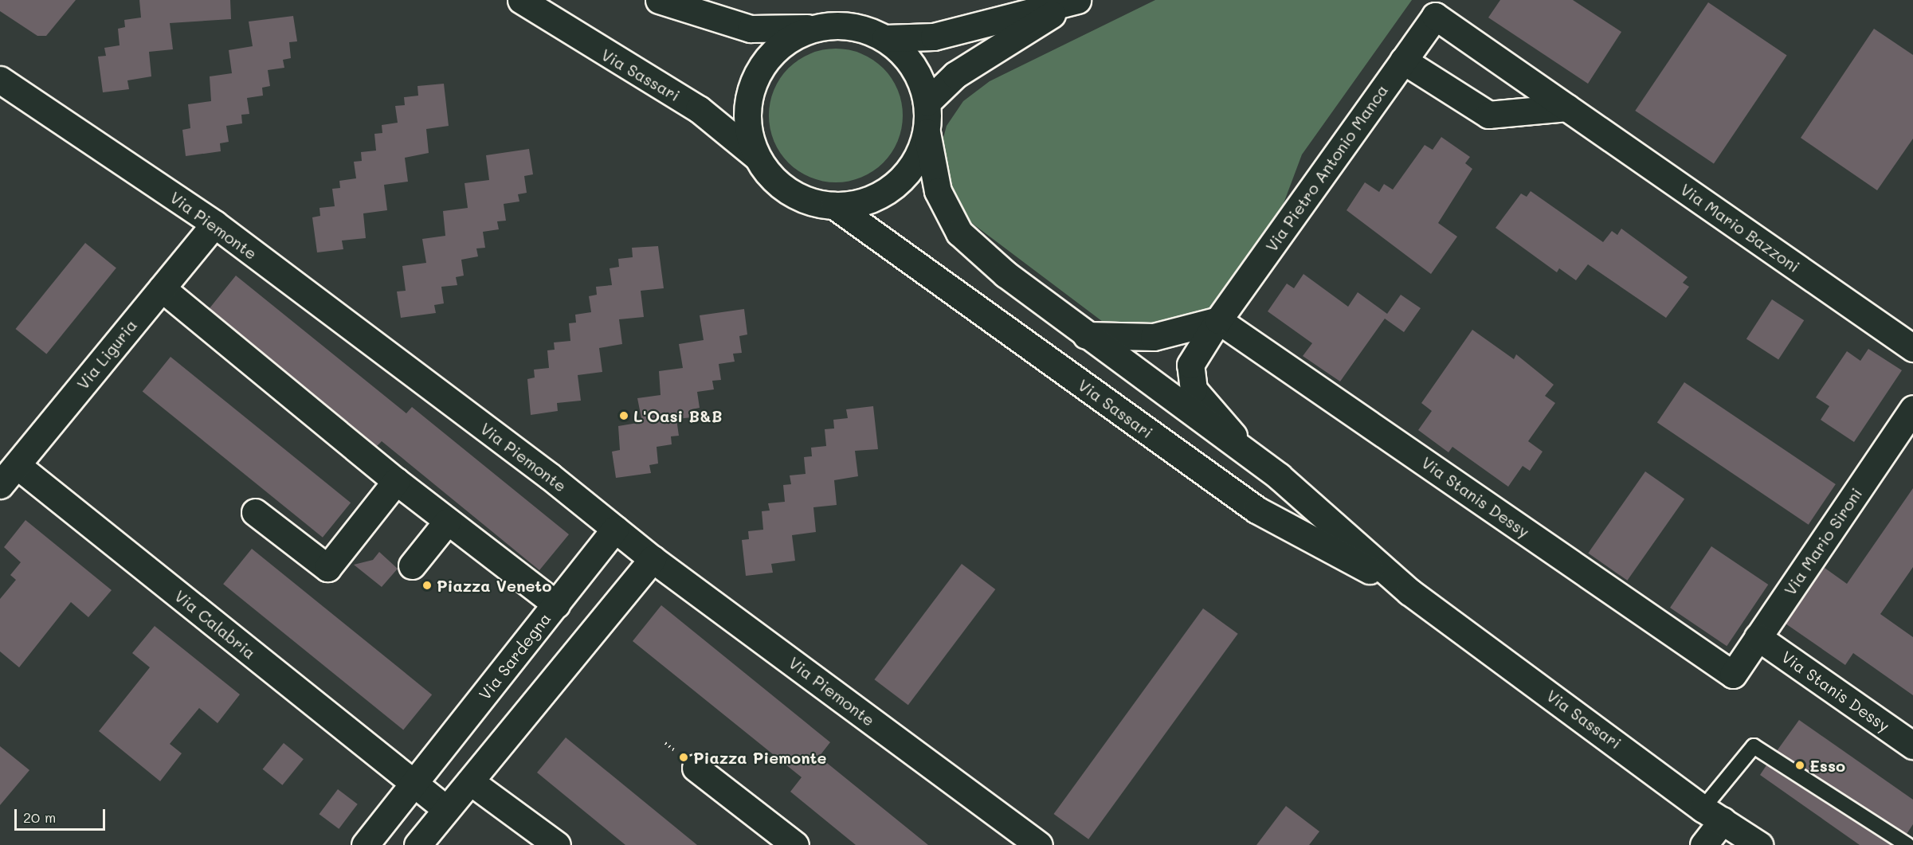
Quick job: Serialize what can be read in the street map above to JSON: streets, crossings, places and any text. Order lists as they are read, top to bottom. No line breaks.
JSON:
{"streets":{"street":["Via Sassari","Via Pietro Antonio Manca","Via Piemonte","Via Mario Bazzoni","Via Liguria","Via Stanis Dessy","Via Mario Sironi","Via Calabria","Via Sardegna"]},"crossings":[["Via Sassari","Via Pietro Antonio Manca"],["Via Pietro Antonio Manca","Via Mario Bazzoni"],["Via Pietro Antonio Manca","Via Stanis Dessy"],["Via Piemonte","Via Liguria"],["Via Piemonte","Via Sardegna"],["Via Liguria","Via Calabria"],["Via Stanis Dessy","Via Mario Sironi"],["Via Calabria","Via Sardegna"]],"places":["L'Oasi B&B","Piazza Veneto","Piazza Piemonte","Esso"],"scale_bar":"20 m"}
